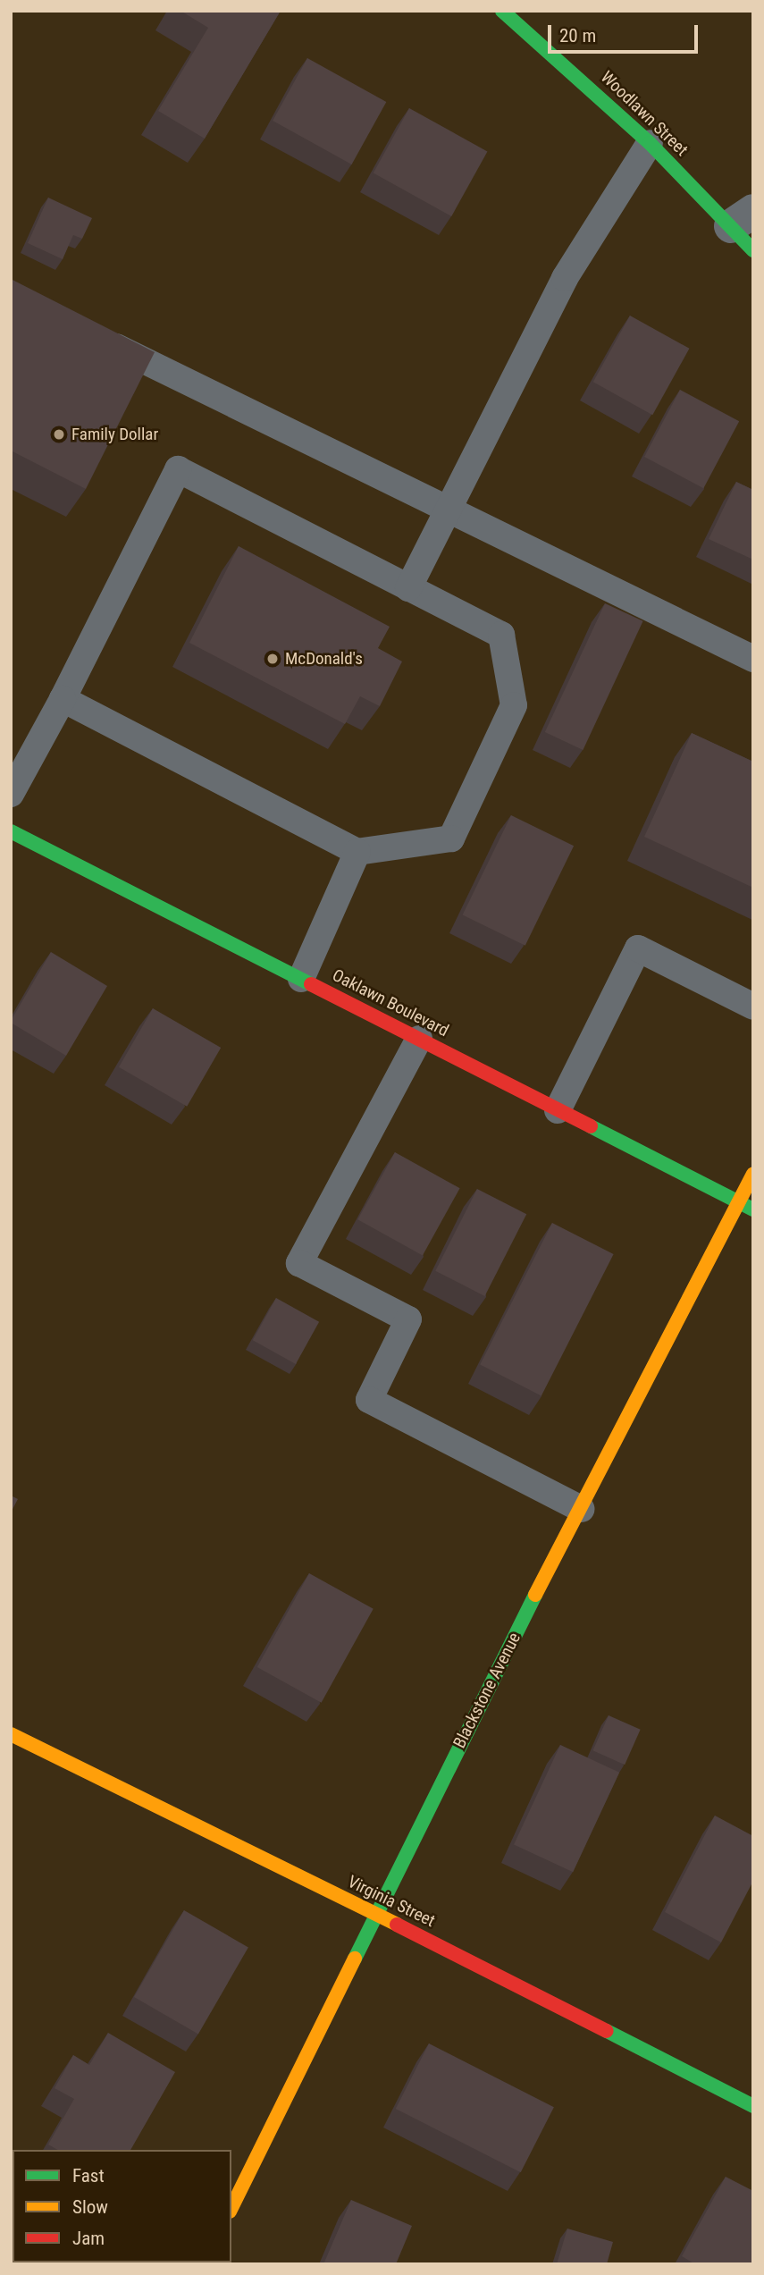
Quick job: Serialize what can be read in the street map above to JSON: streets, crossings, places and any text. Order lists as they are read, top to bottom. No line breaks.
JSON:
{"streets":{"main road":["Woodlawn Street","Oaklawn Boulevard","Blackstone Avenue","Virginia Street"]},"crossings":[["Oaklawn Boulevard","Blackstone Avenue"],["Blackstone Avenue","Virginia Street"]],"places":["Family Dollar","McDonald's"],"legend":["Fast","Slow","Jam"],"scale_bar":"20 m"}
